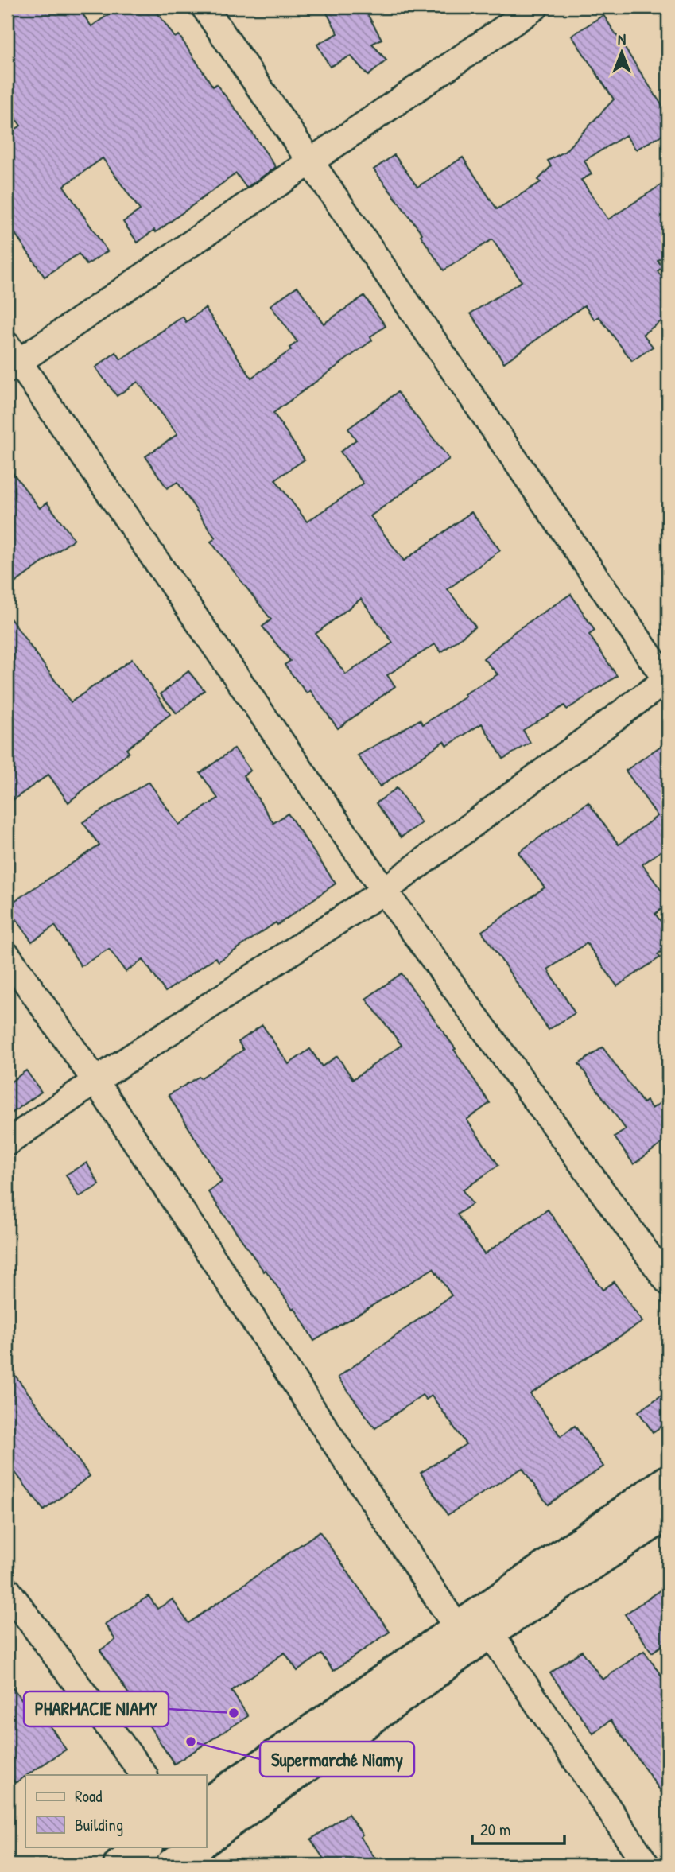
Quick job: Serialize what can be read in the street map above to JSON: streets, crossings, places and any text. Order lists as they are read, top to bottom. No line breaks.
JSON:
{"places":["PHARMACIE NIAMY","Supermarché Niamy"],"legend":["Road","Building"],"scale_bar":"20 m","north":"top"}
